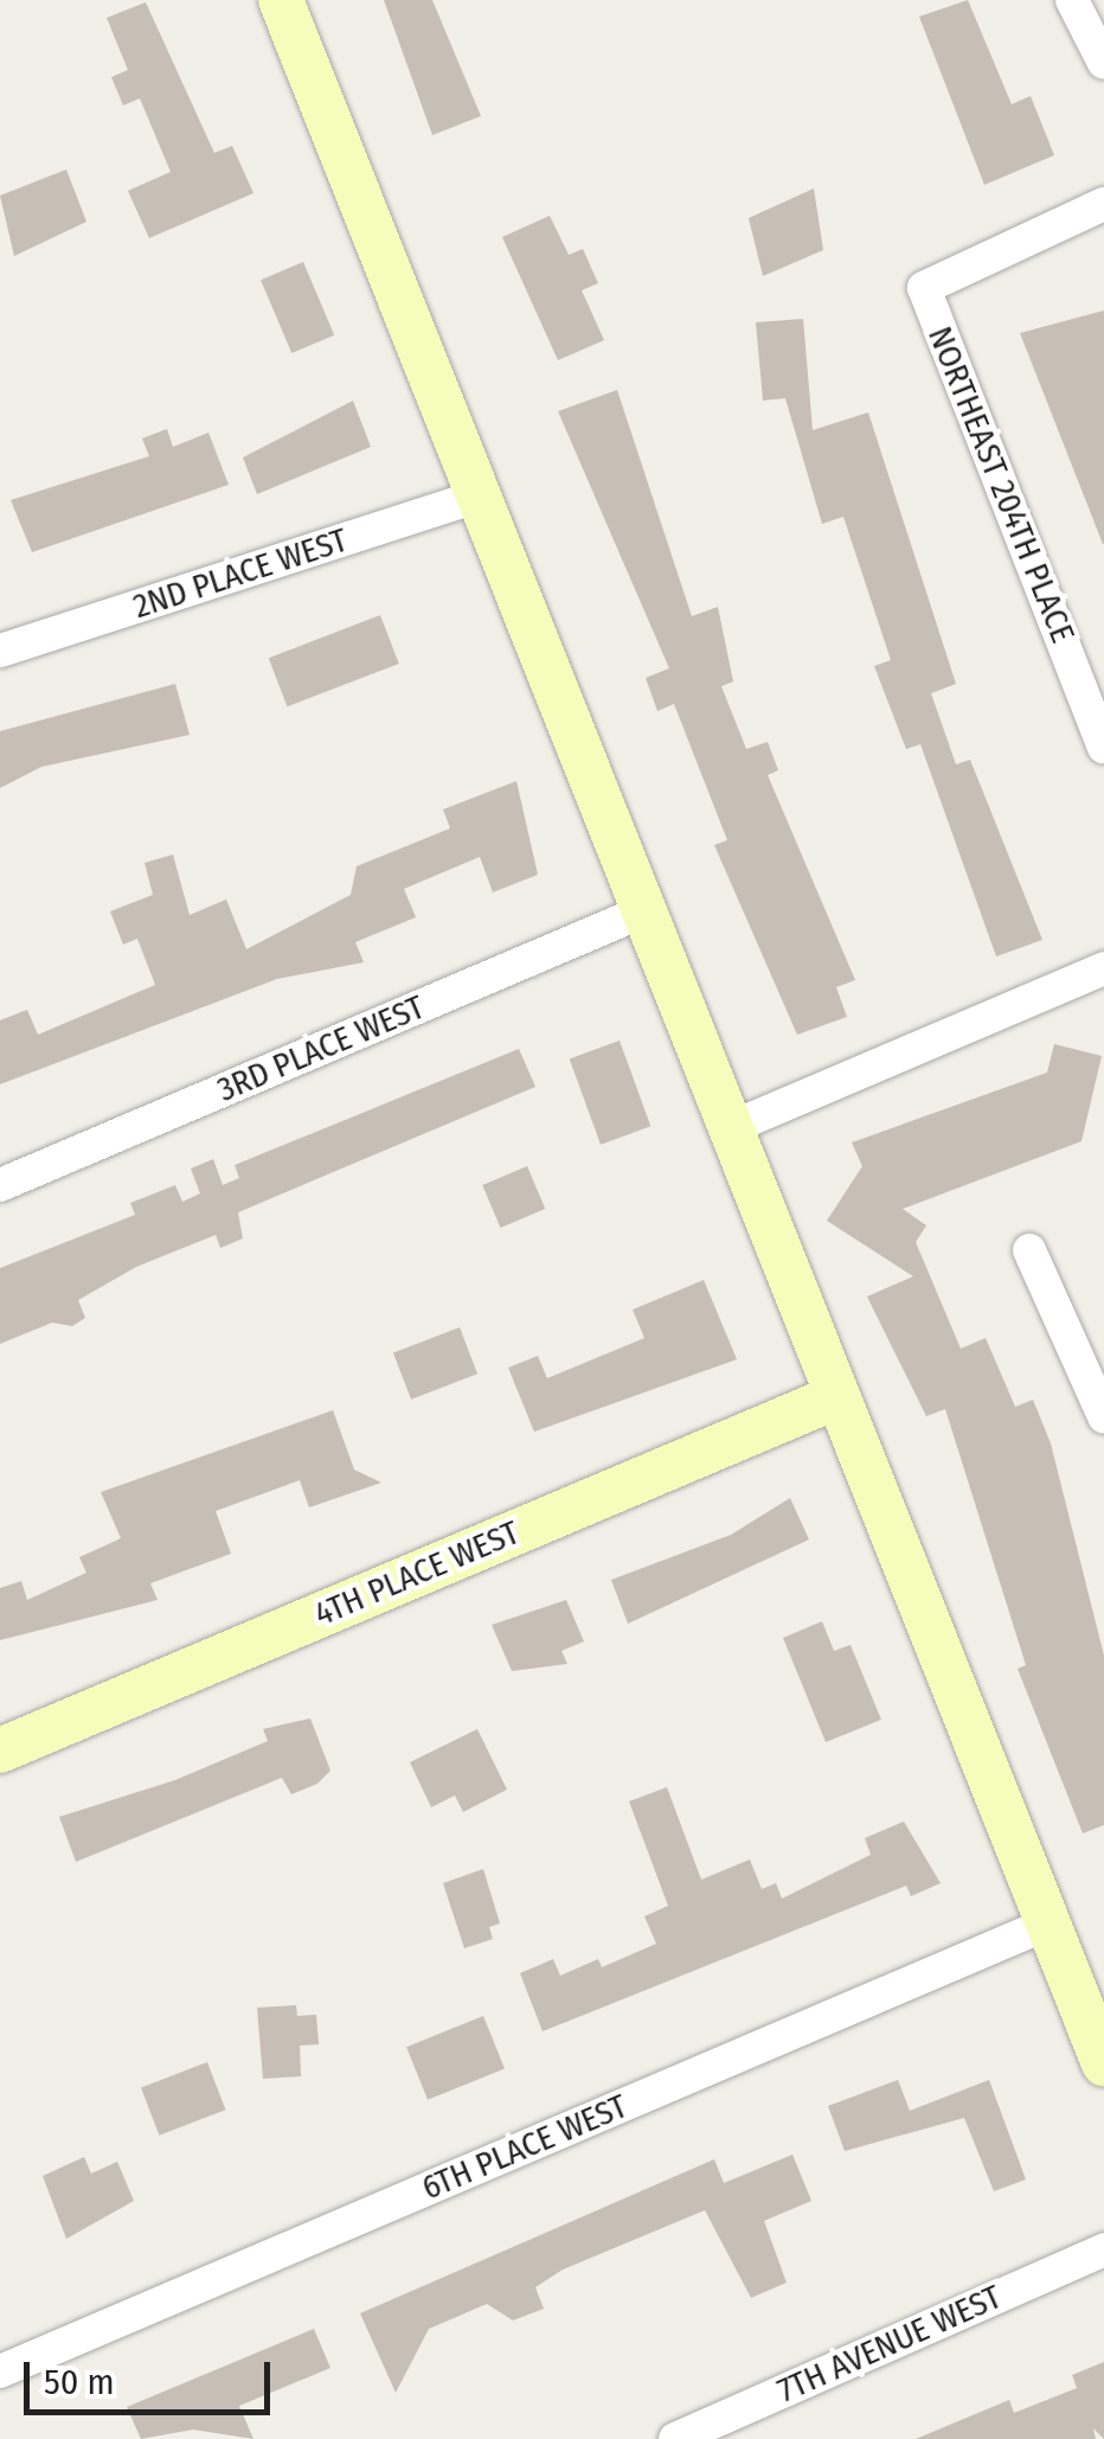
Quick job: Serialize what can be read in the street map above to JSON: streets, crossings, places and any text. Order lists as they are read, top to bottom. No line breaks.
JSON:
{"streets":{"street":["NORTHEAST 204TH PLACE","2ND PLACE WEST","3RD PLACE WEST","4TH PLACE WEST","6TH PLACE WEST","7TH AVENUE WEST"]},"scale_bar":"50 m"}
